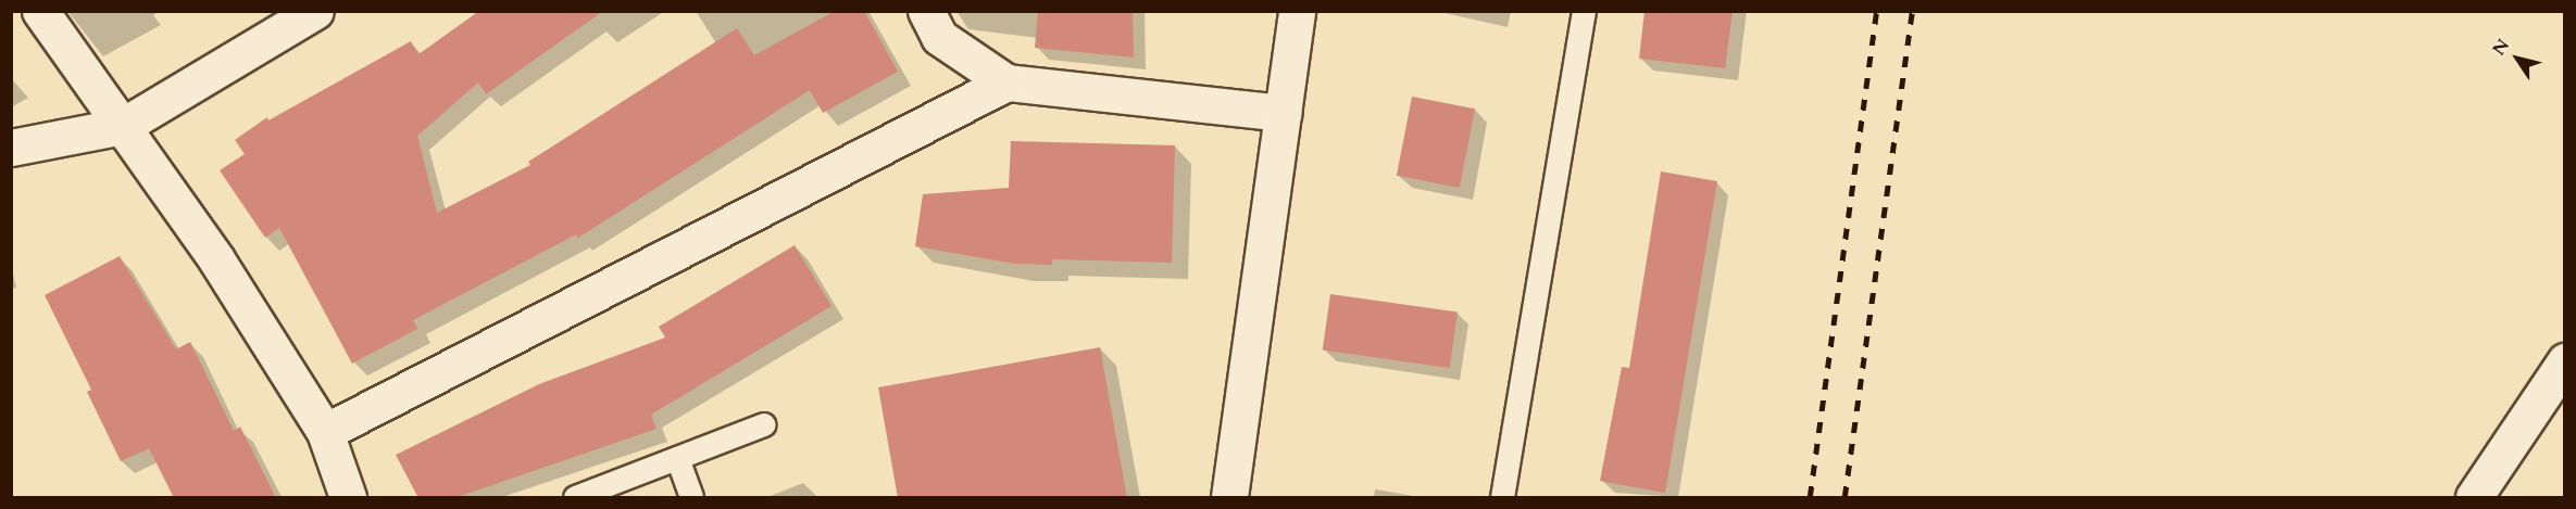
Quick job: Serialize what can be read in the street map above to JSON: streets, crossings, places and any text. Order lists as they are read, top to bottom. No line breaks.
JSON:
{"north":"top left"}
